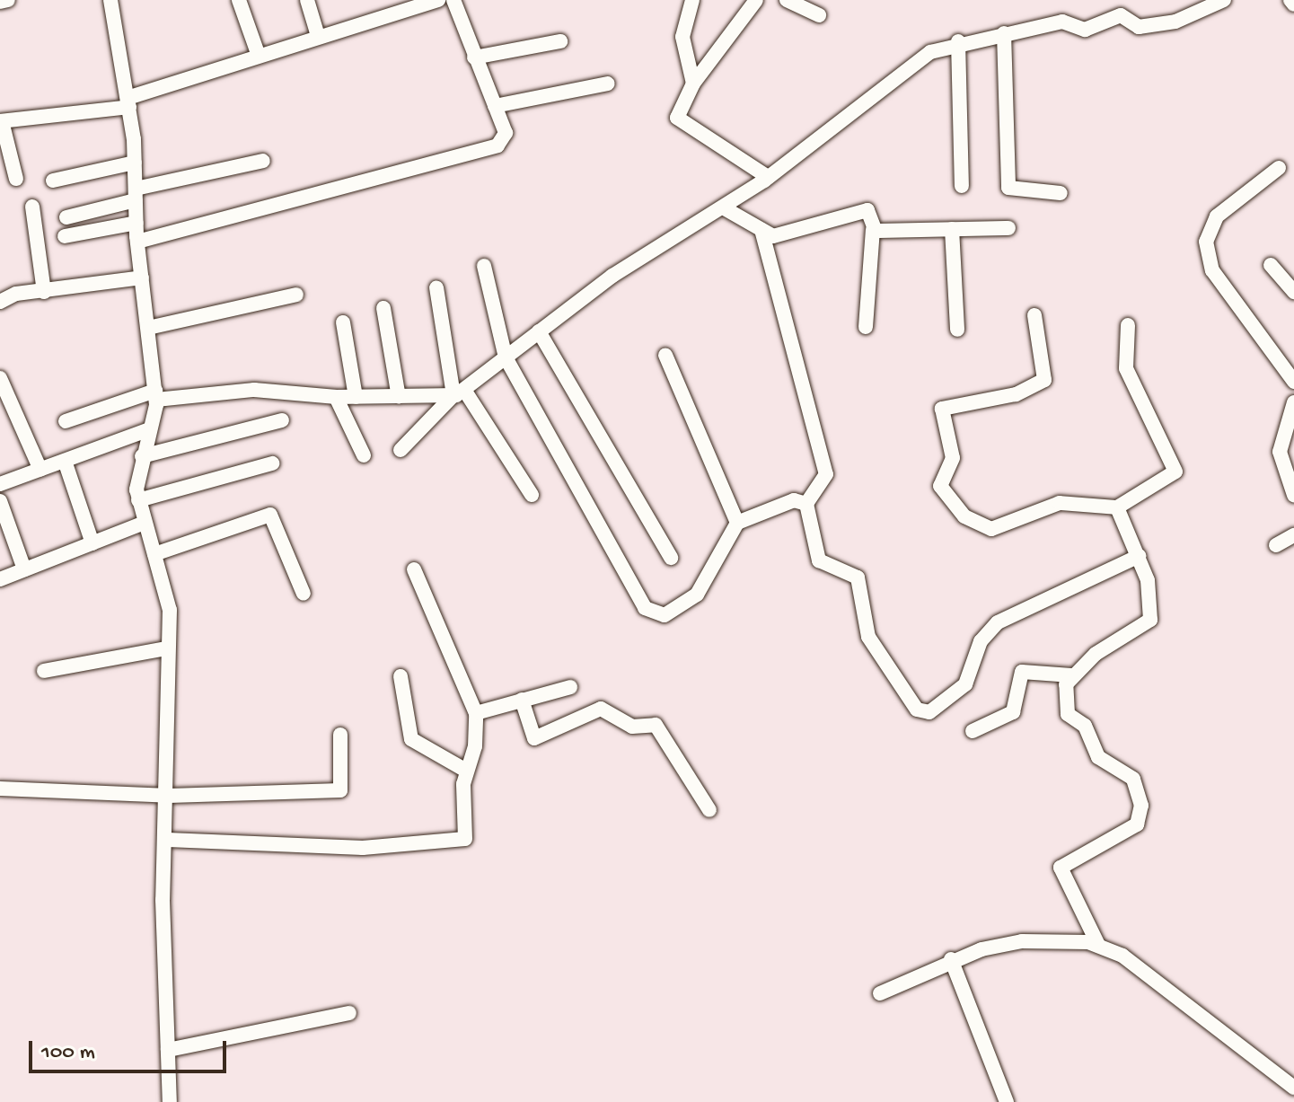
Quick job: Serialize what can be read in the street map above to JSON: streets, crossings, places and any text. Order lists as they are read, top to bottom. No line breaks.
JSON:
{"scale_bar":"100 m"}
